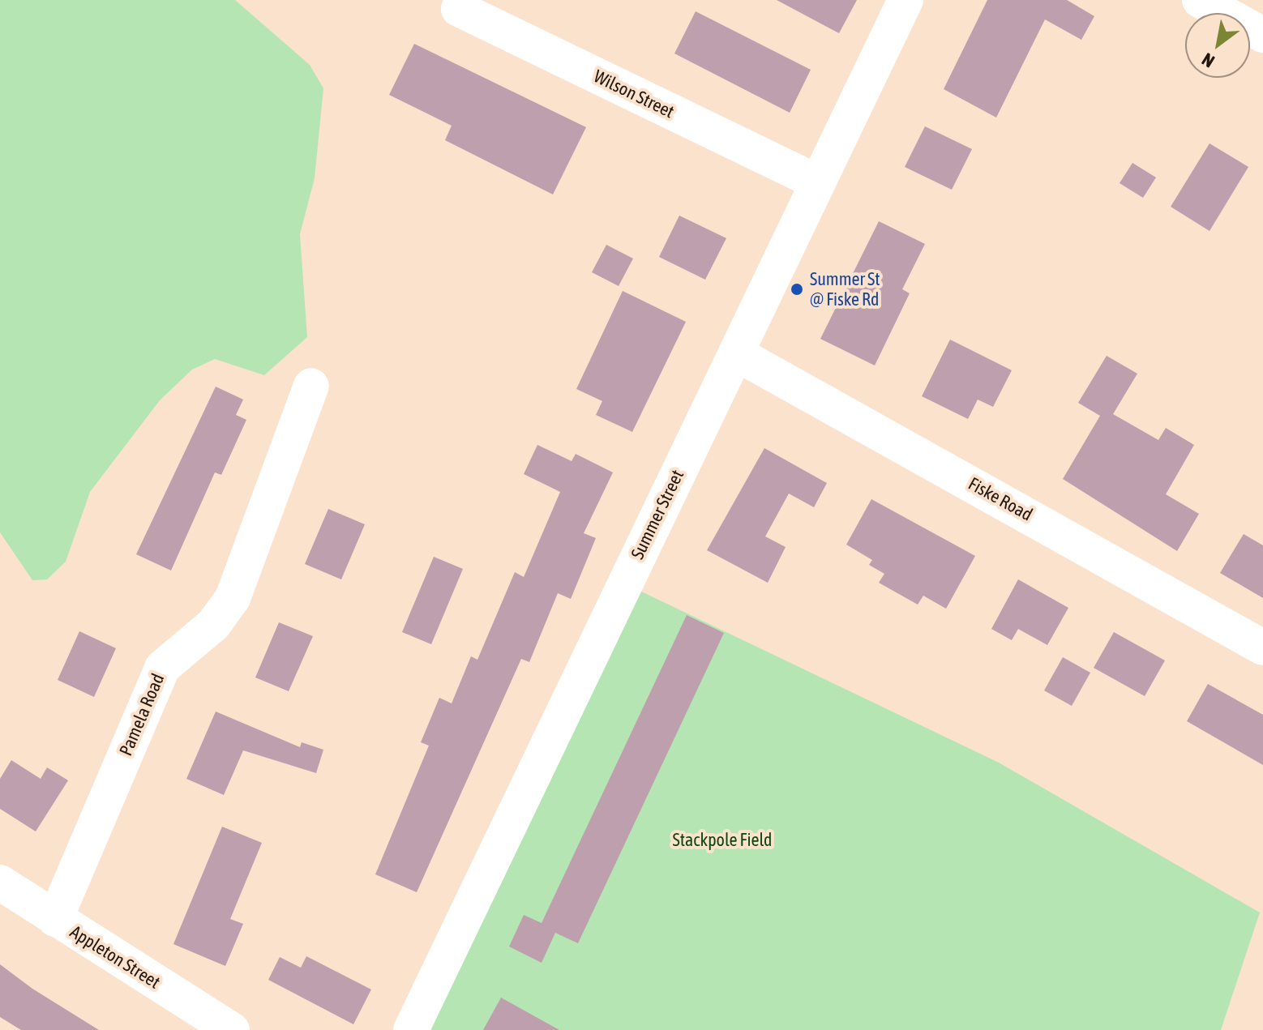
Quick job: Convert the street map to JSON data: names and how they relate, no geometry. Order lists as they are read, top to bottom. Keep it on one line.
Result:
{"streets":{"street":["Wilson Street","Fiske Road","Summer Street","Pamela Road","Appleton Street"]},"crossings":[["Wilson Street","Summer Street"],["Fiske Road","Summer Street"],["Pamela Road","Appleton Street"]],"parks":["Stackpole Field"],"places":["Summer St @ Fiske Rd"],"north":"bottom left"}
